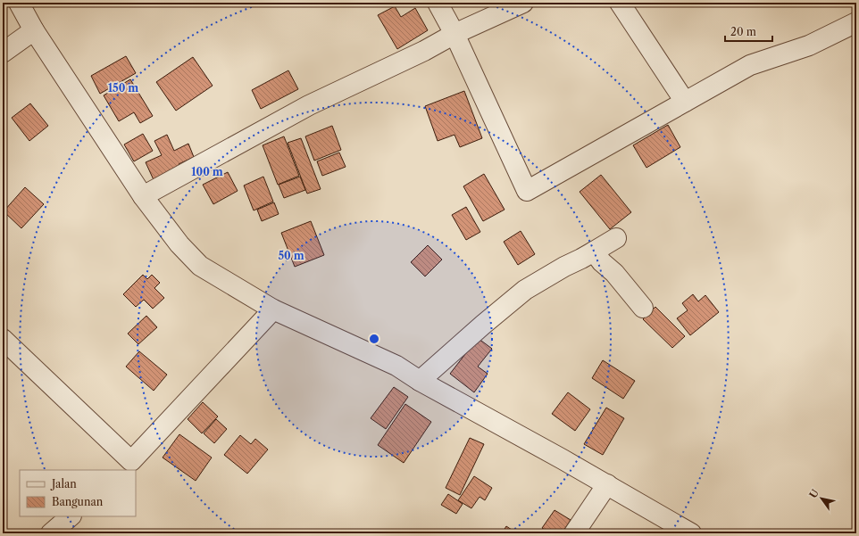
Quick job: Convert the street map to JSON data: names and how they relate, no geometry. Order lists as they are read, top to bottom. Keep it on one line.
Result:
{"legend":["Jalan","Bangunan"],"scale_bar":"20 m","north":"top left","rings":["150 m","100 m","50 m"]}
